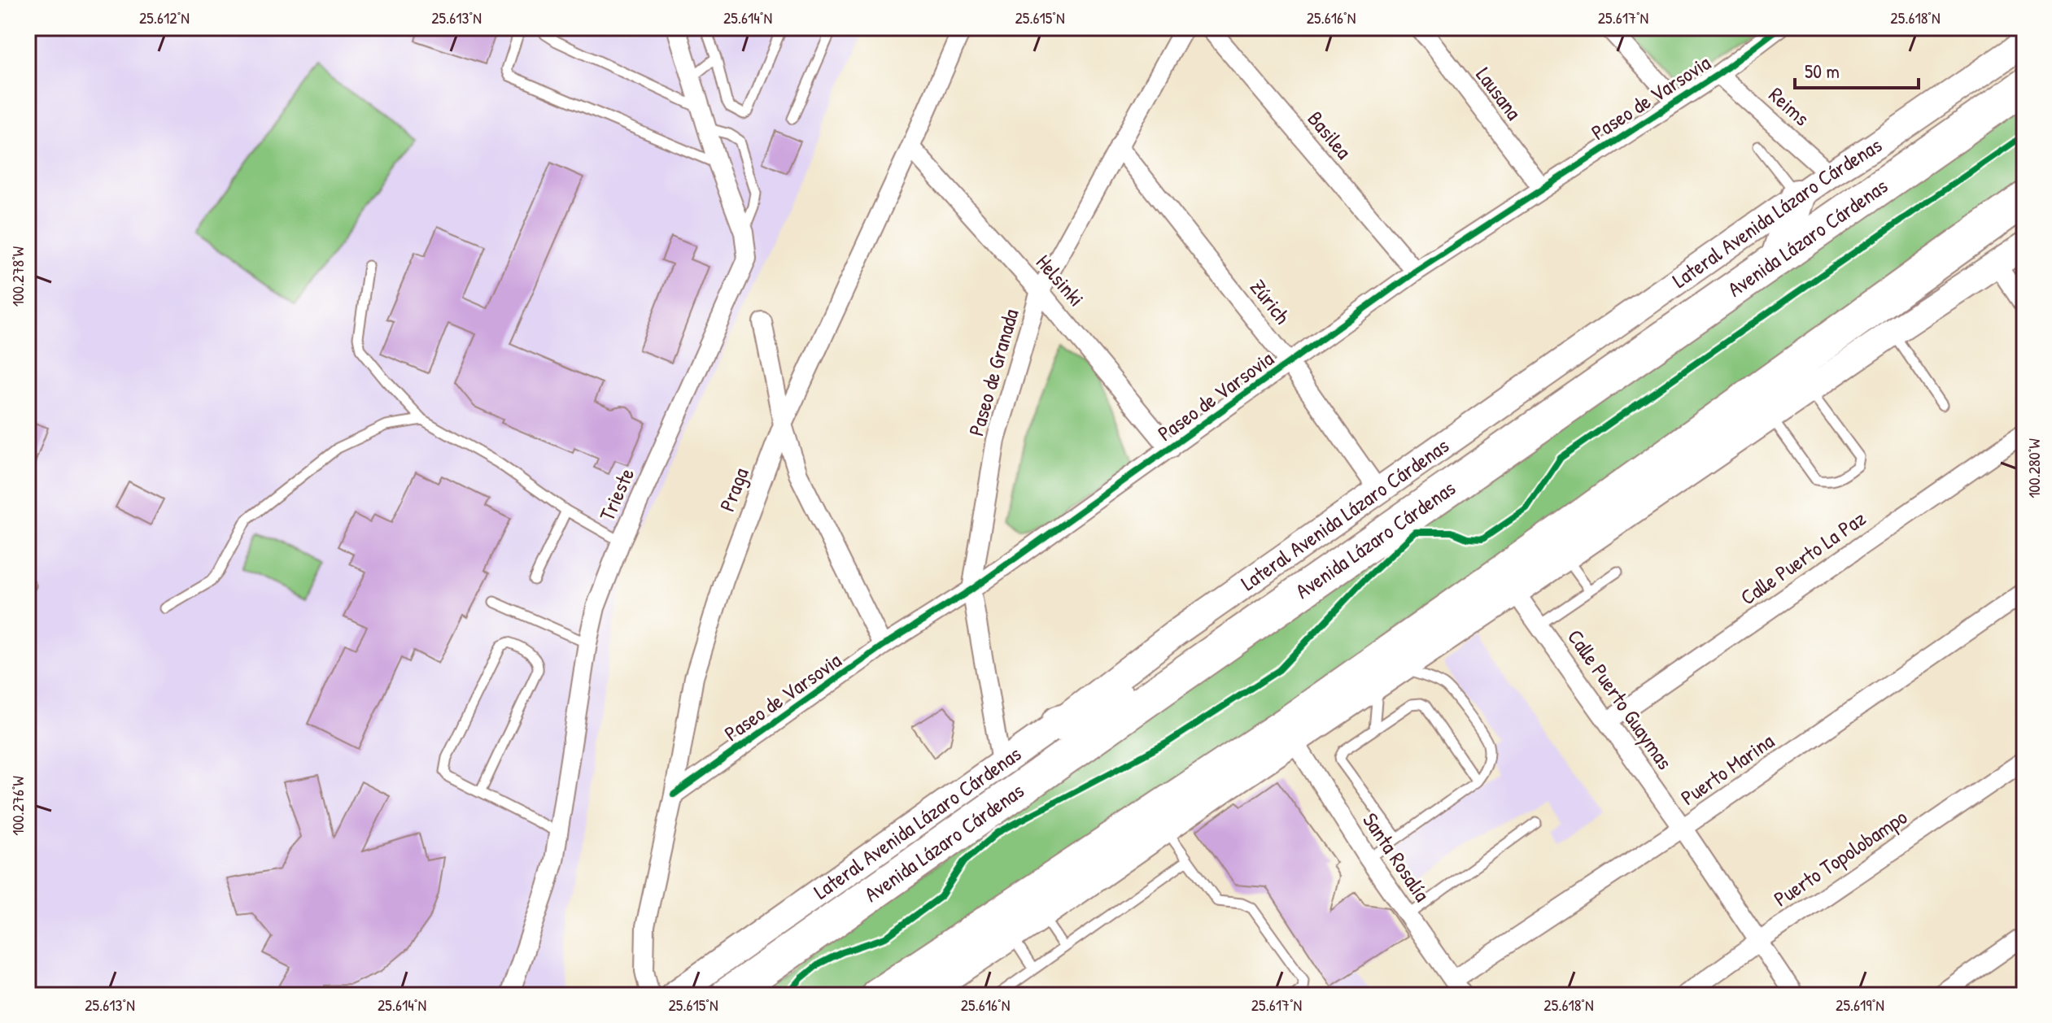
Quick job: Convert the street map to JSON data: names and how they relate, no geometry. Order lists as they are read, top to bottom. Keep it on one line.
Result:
{"streets":{"highway":["Avenida Lázaro Cárdenas"],"main road":["Lateral Avenida Lázaro Cárdenas"],"street":["Lausana","Paseo de Varsovia","Reims","Basilea","Helsinki","Zúrich","Paseo de Granada","Praga","Trieste","Calle Puerto La Paz","Calle Puerto Guaymas","Puerto Marina","Santa Rosalía","Puerto Topolobampo"]},"crossings":[["Lausana","Paseo de Varsovia"],["Paseo de Varsovia","Reims"],["Paseo de Varsovia","Basilea"],["Paseo de Varsovia","Helsinki"],["Paseo de Varsovia","Zúrich"],["Paseo de Varsovia","Paseo de Granada"],["Paseo de Varsovia","Praga"],["Reims","Lateral Avenida Lázaro Cárdenas"],["Lateral Avenida Lázaro Cárdenas","Zúrich"],["Lateral Avenida Lázaro Cárdenas","Paseo de Granada"],["Helsinki","Paseo de Granada"],["Helsinki","Praga"],["Zúrich","Paseo de Granada"],["Calle Puerto La Paz","Calle Puerto Guaymas"],["Calle Puerto Guaymas","Puerto Marina"],["Calle Puerto Guaymas","Puerto Topolobampo"],["Puerto Marina","Santa Rosalía"]],"scale_bar":"50 m","coordinates":["25.612°N","25.613°N","25.614°N","25.615°N","25.616°N","25.617°N","25.618°N","100.278°W","100.280°W","100.276°W","25.619°N"]}
